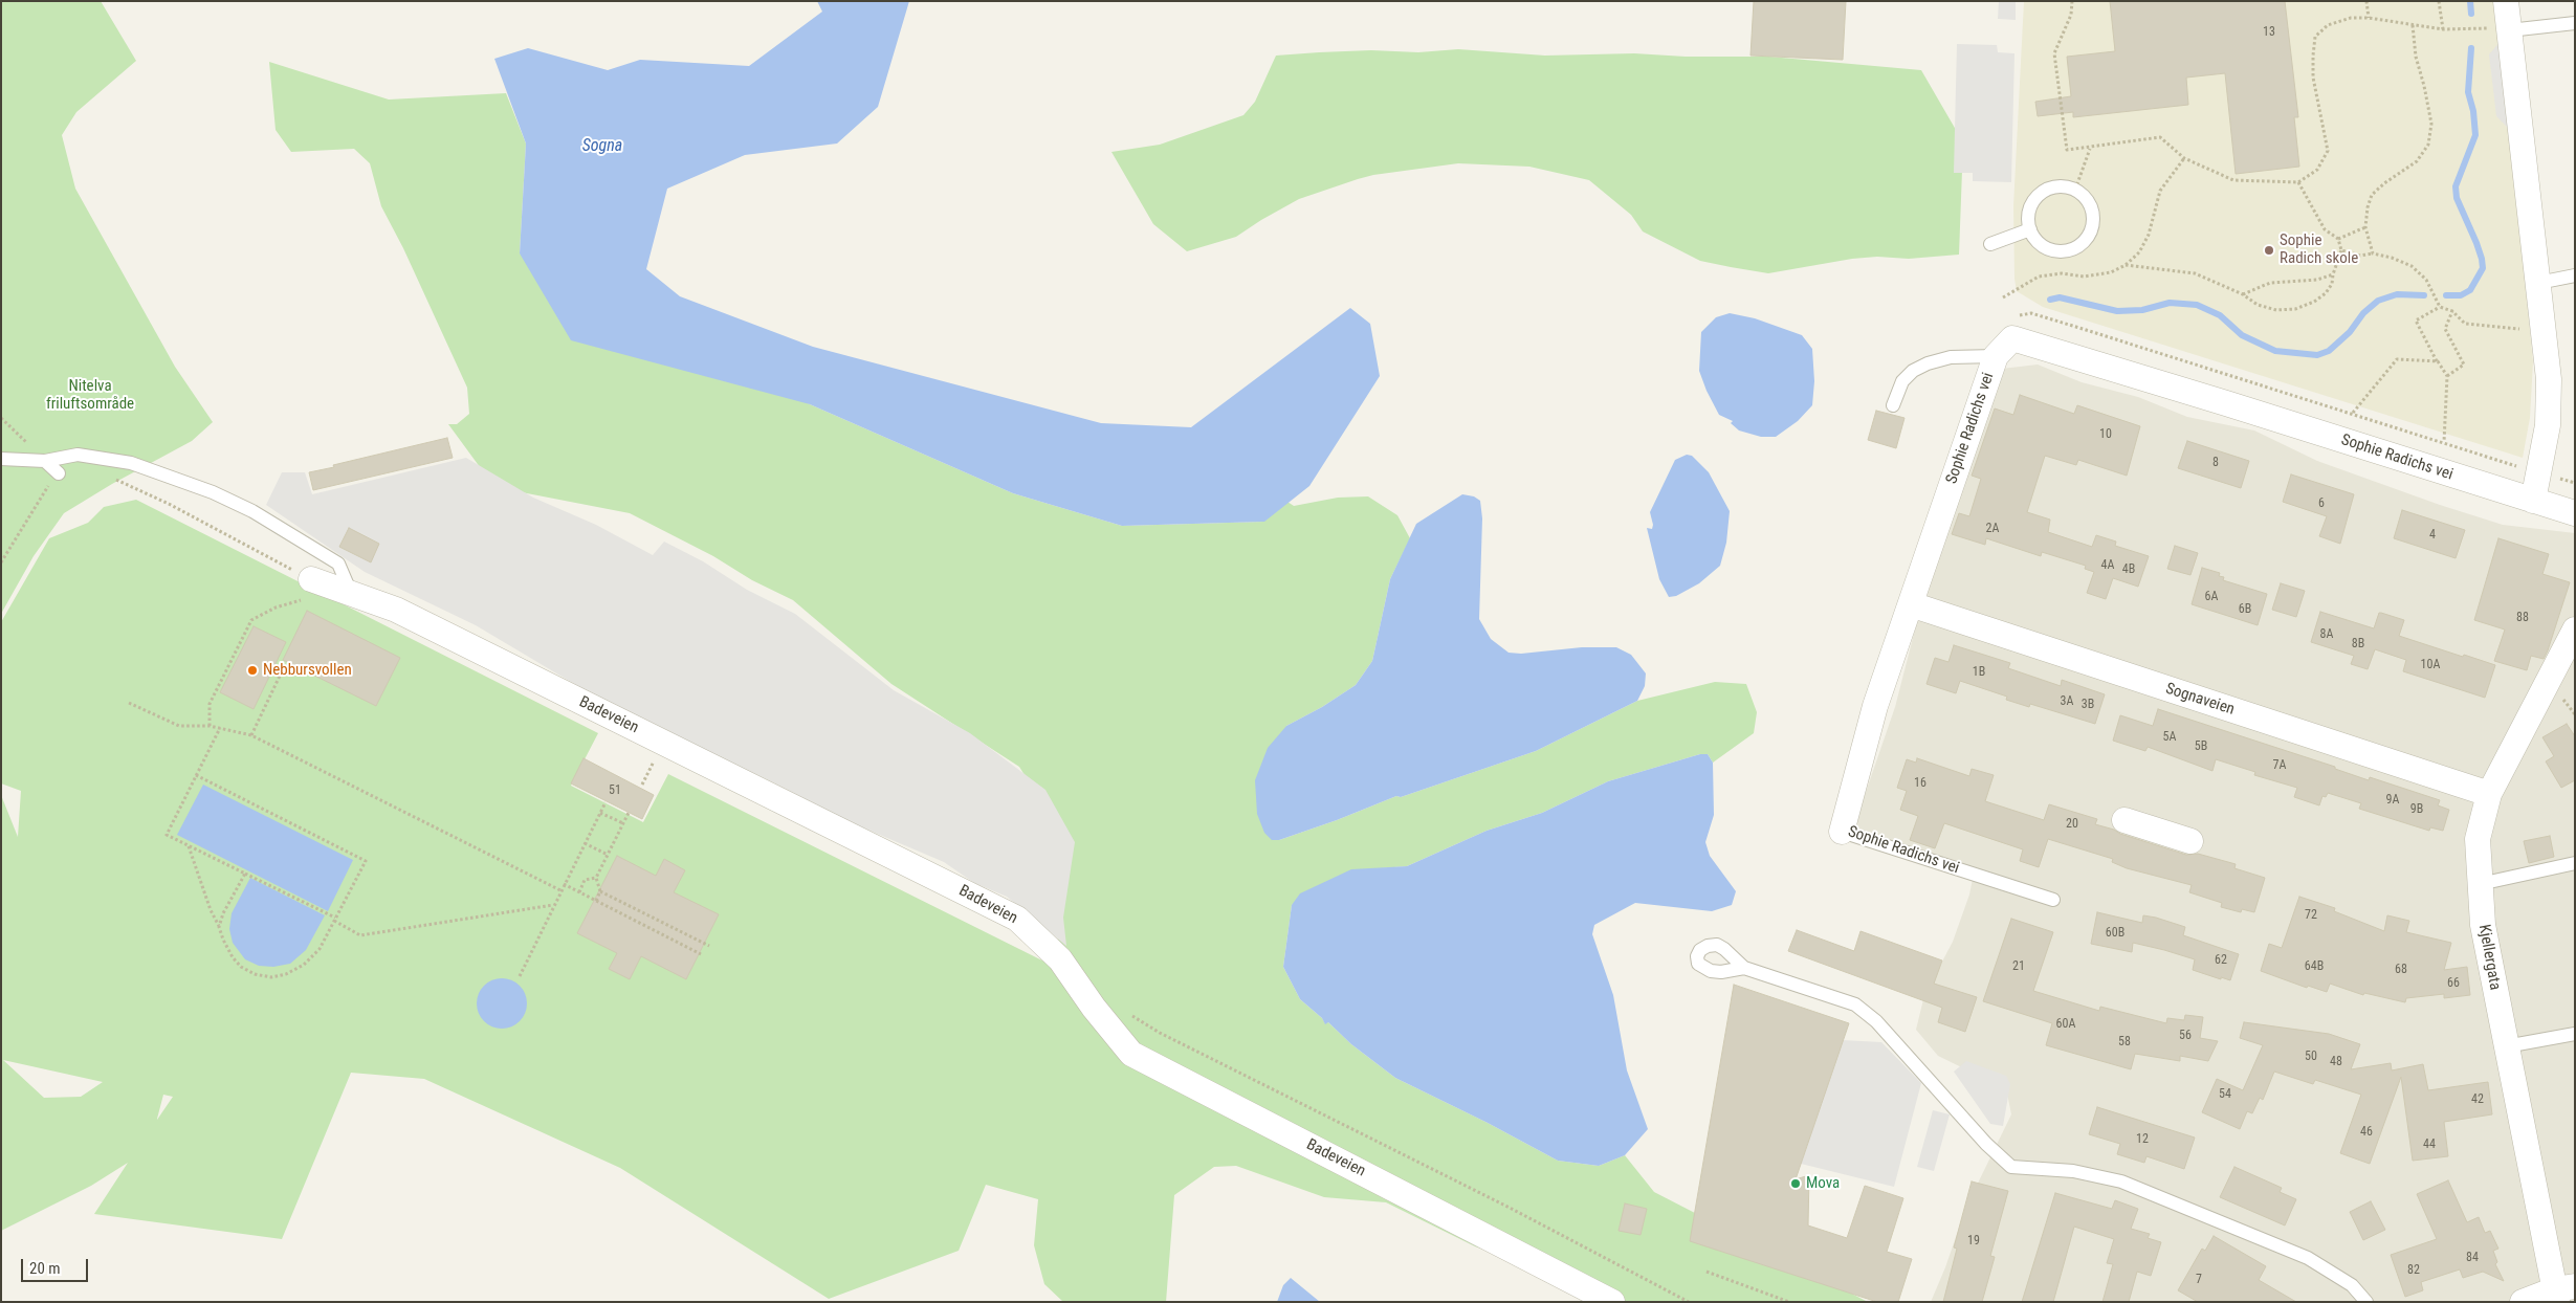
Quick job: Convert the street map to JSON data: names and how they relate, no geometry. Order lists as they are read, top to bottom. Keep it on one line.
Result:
{"streets":{"street":["Sophie Radichs vei","Sognaveien","Badeveien","Kjellergata"]},"crossings":[["Sophie Radichs vei","Sognaveien"],["Sognaveien","Kjellergata"]],"water":["Sogna"],"parks":["Nitelva friluftsområde"],"places":["Sophie Radich skole","Nebbursvollen","Mova"],"house_numbers":["13","10","8","6","2A","4","4A","4B","6A","6B","88","8A","8B","10A","1B","3A","3B","5A","5B","7A","16","51","9A","9B","20","72","60B","62","21","64B","68","66","60A","56","58","50","48","54","42","46","12","44","19","84","82","7"],"scale_bar":"20 m"}
